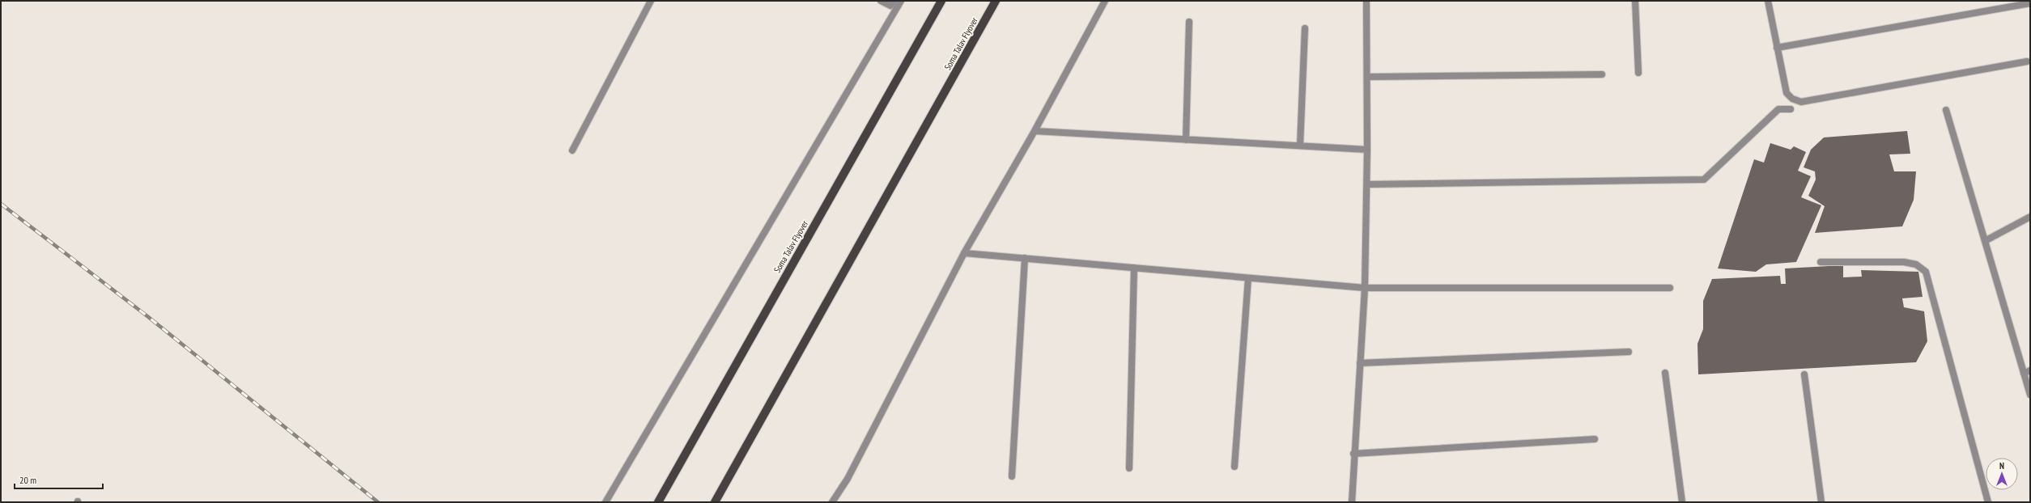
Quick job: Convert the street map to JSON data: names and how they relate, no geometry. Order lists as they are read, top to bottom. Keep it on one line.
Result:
{"streets":{"main road":["Soma Talav Flyover"]},"scale_bar":"20 m","north":"top"}
